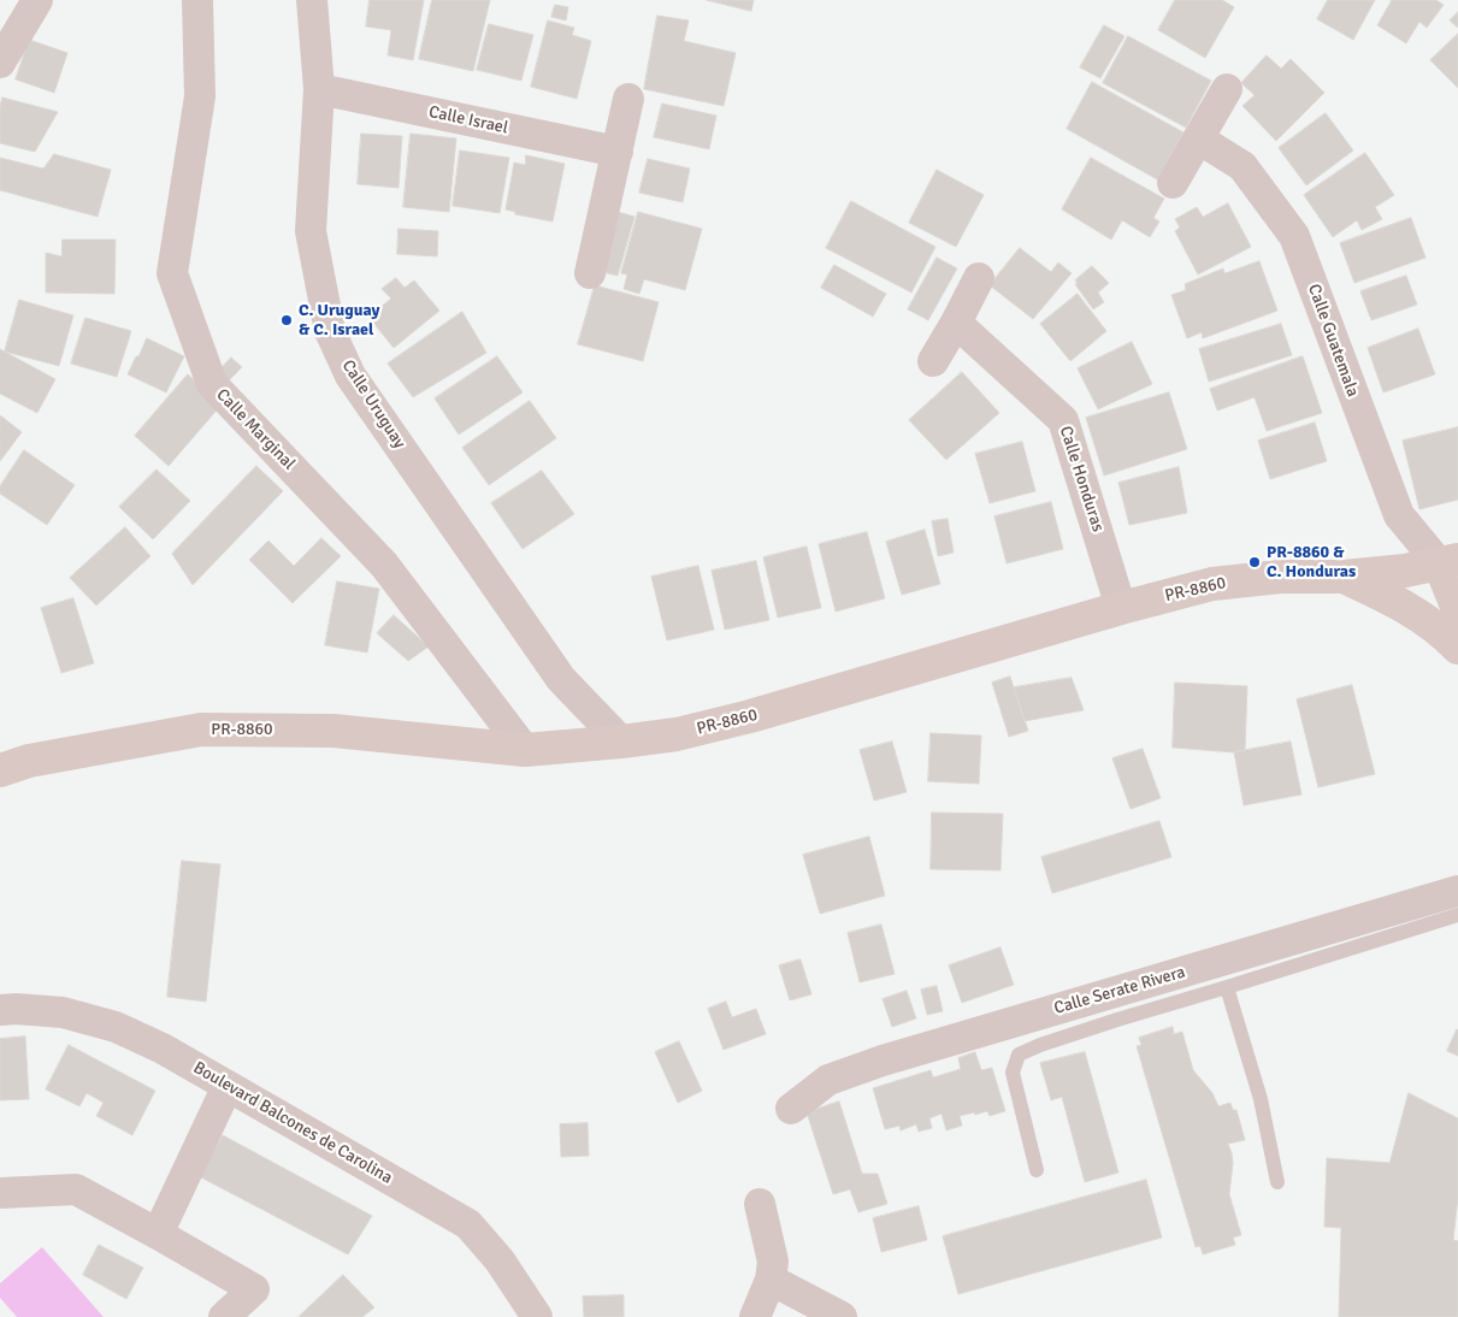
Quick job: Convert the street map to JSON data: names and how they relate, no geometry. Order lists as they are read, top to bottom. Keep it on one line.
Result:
{"streets":{"street":["Calle Israel","Calle Guatemala","Calle Uruguay","Calle Marginal","Calle Honduras","PR-8860","Calle Serate Rivera","Boulevard Balcones de Carolina"]},"crossings":[["Calle Israel","Calle Uruguay"],["Calle Guatemala","PR-8860"],["Calle Uruguay","PR-8860"],["Calle Marginal","PR-8860"],["Calle Honduras","PR-8860"]],"places":["C. Uruguay & C. Israel","PR-8860 & C. Honduras"]}
